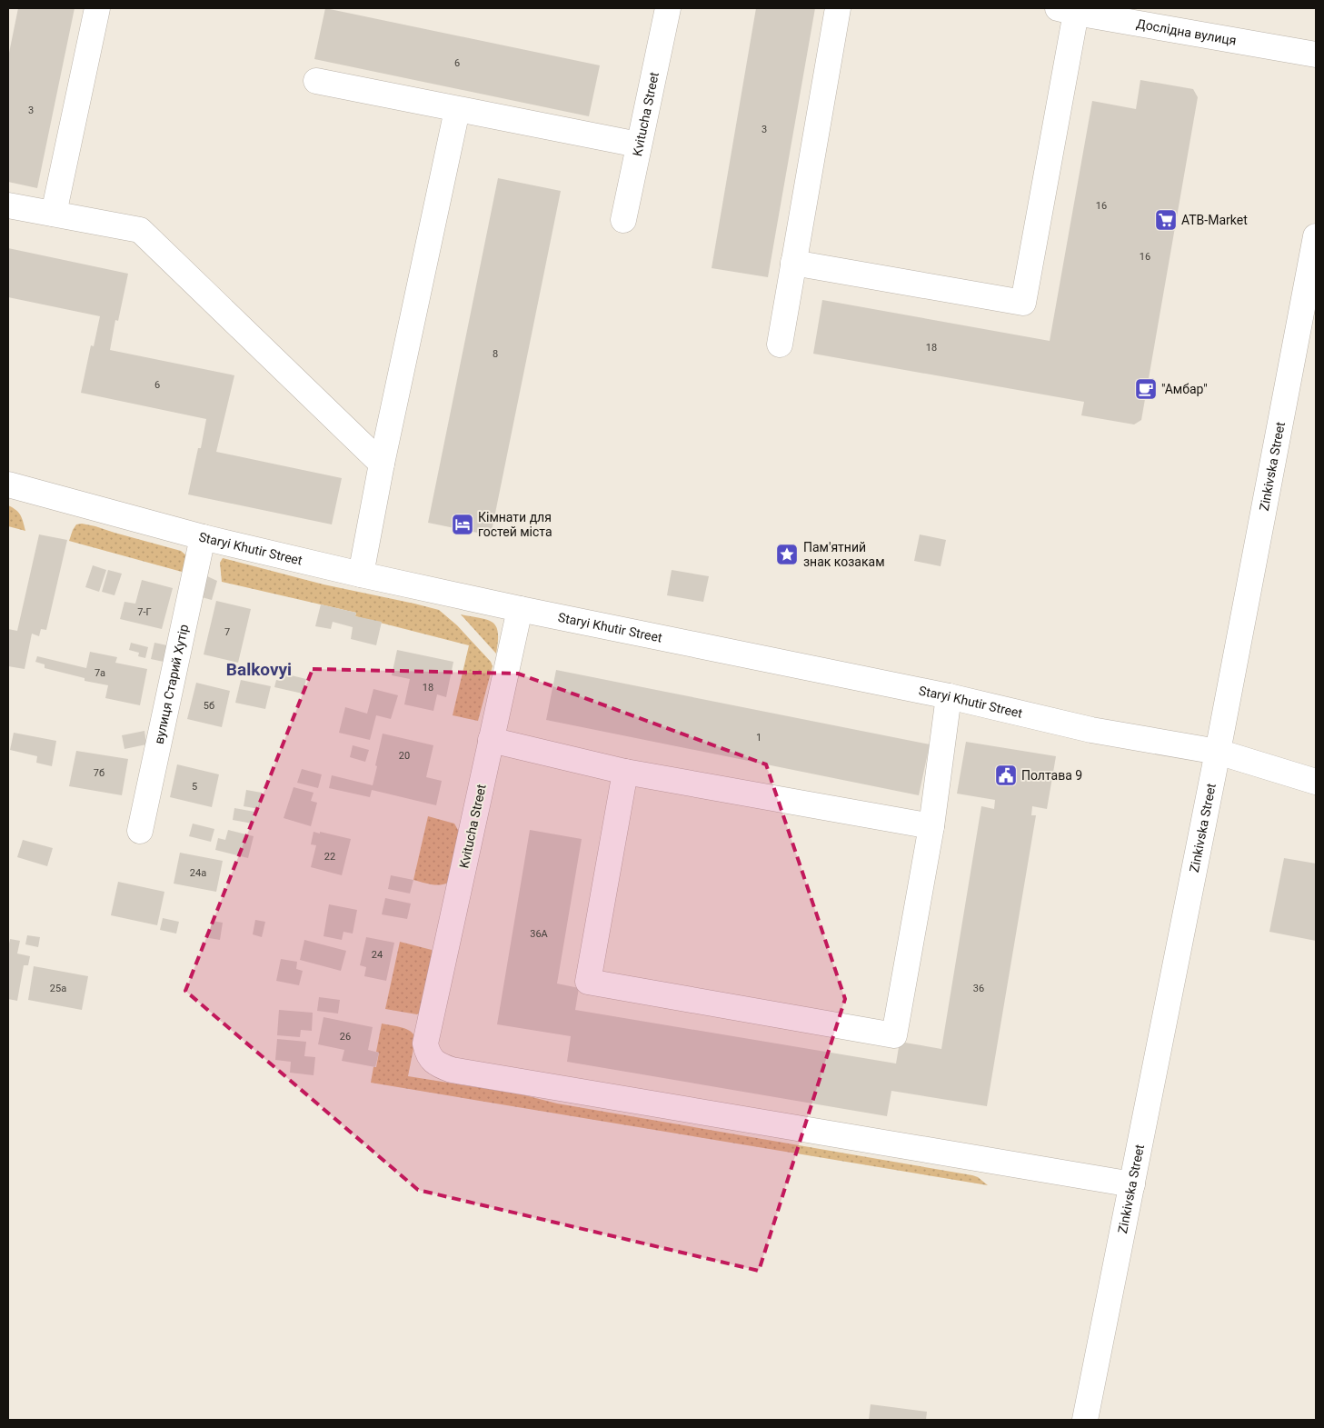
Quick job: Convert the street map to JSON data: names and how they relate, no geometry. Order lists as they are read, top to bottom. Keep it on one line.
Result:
{"streets":{"street":["Дослідна вулиця","Kvitucha Street","Zinkivska Street","Staryi Khutir Street","вулиця Старий Хутір"]},"crossings":[["Kvitucha Street","Zinkivska Street"],["Kvitucha Street","Staryi Khutir Street"],["Zinkivska Street","Staryi Khutir Street"],["Staryi Khutir Street","вулиця Старий Хутір"]],"districts":["Balkovyi"],"places":{"supermarket":["ATB-Market"],"cafe":["\"Амбар\""],"hotel":["Кімнати для гостей міста"],"place":["Пам'ятний знак козакам"],"public building":["Полтава 9"]},"house_numbers":["6","3","3","16","16","18","8","6","7-Г","7","7а","18","5б","1","20","7б","5","22","24а","36А","24","25а","36","26"]}
